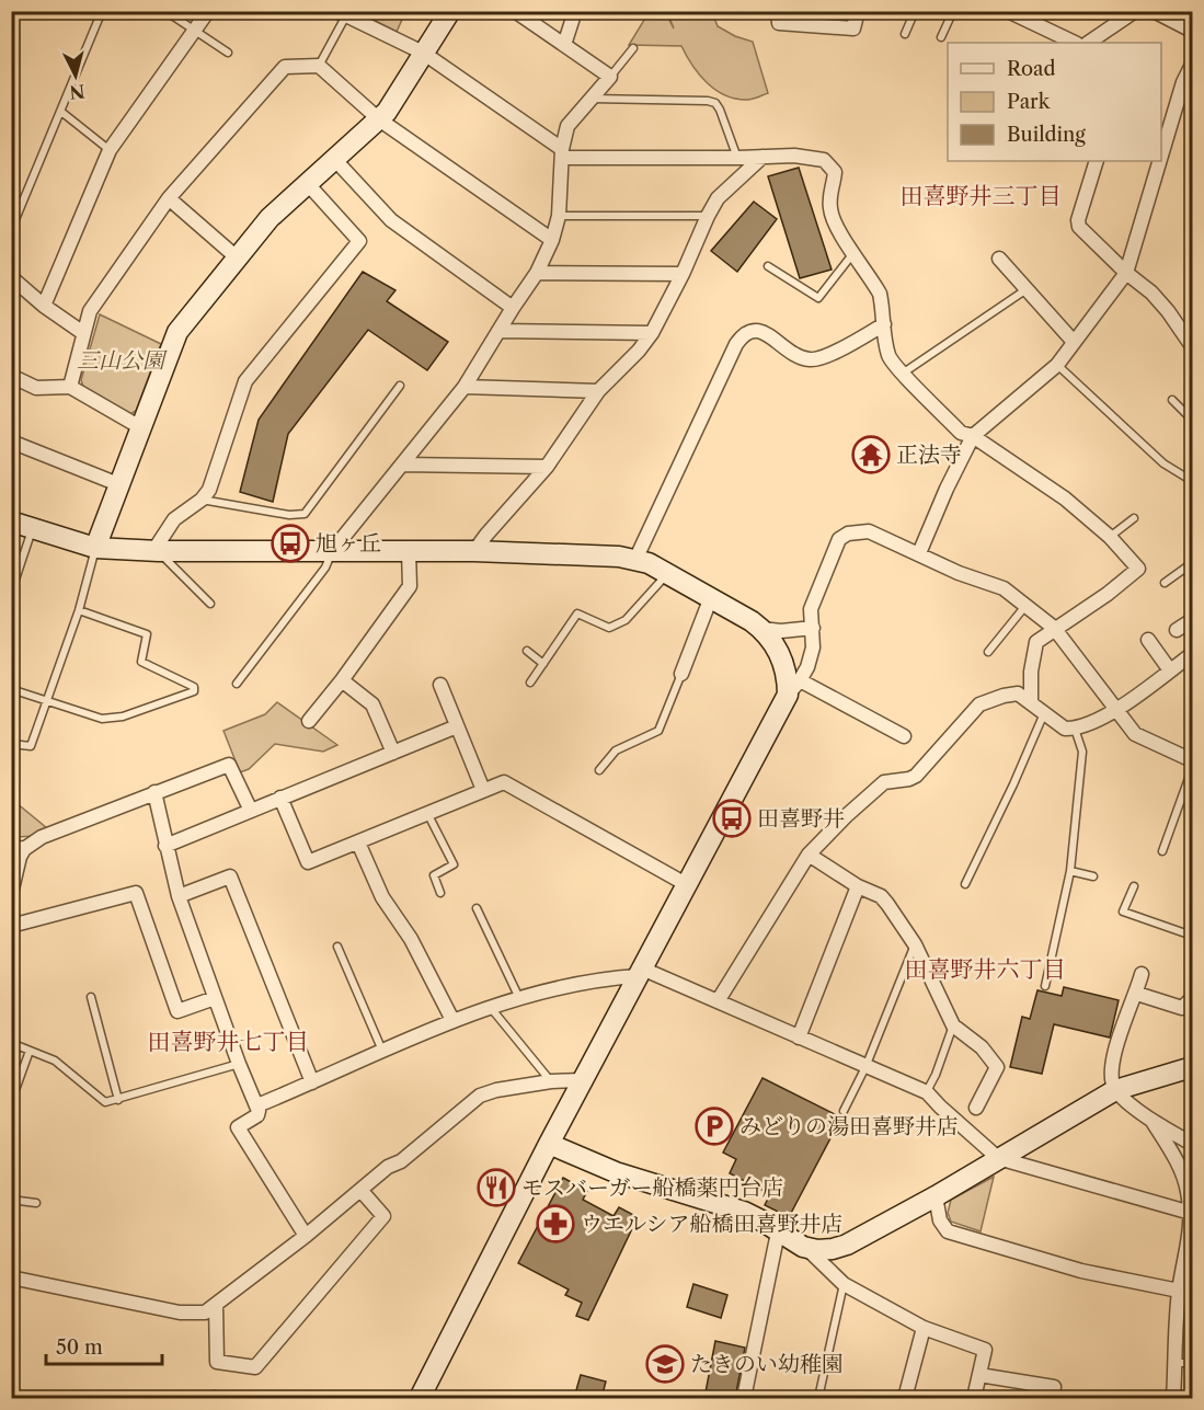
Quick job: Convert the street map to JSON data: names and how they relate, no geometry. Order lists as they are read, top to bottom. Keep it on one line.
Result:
{"districts":["田喜野井三丁目","田喜野井六丁目","田喜野井七丁目"],"parks":["三山公園"],"places":{"temple":["正法寺"],"bus stop":["旭ヶ丘","田喜野井"],"parking":["みどりの湯田喜野井店"],"restaurant":["モスバーガー船橋薬円台店"],"pharmacy":["ウエルシア船橋田喜野井店"],"school or university":["たきのい幼稚園"]},"legend":["Road","Park","Building"],"scale_bar":"50 m","north":"bottom"}
